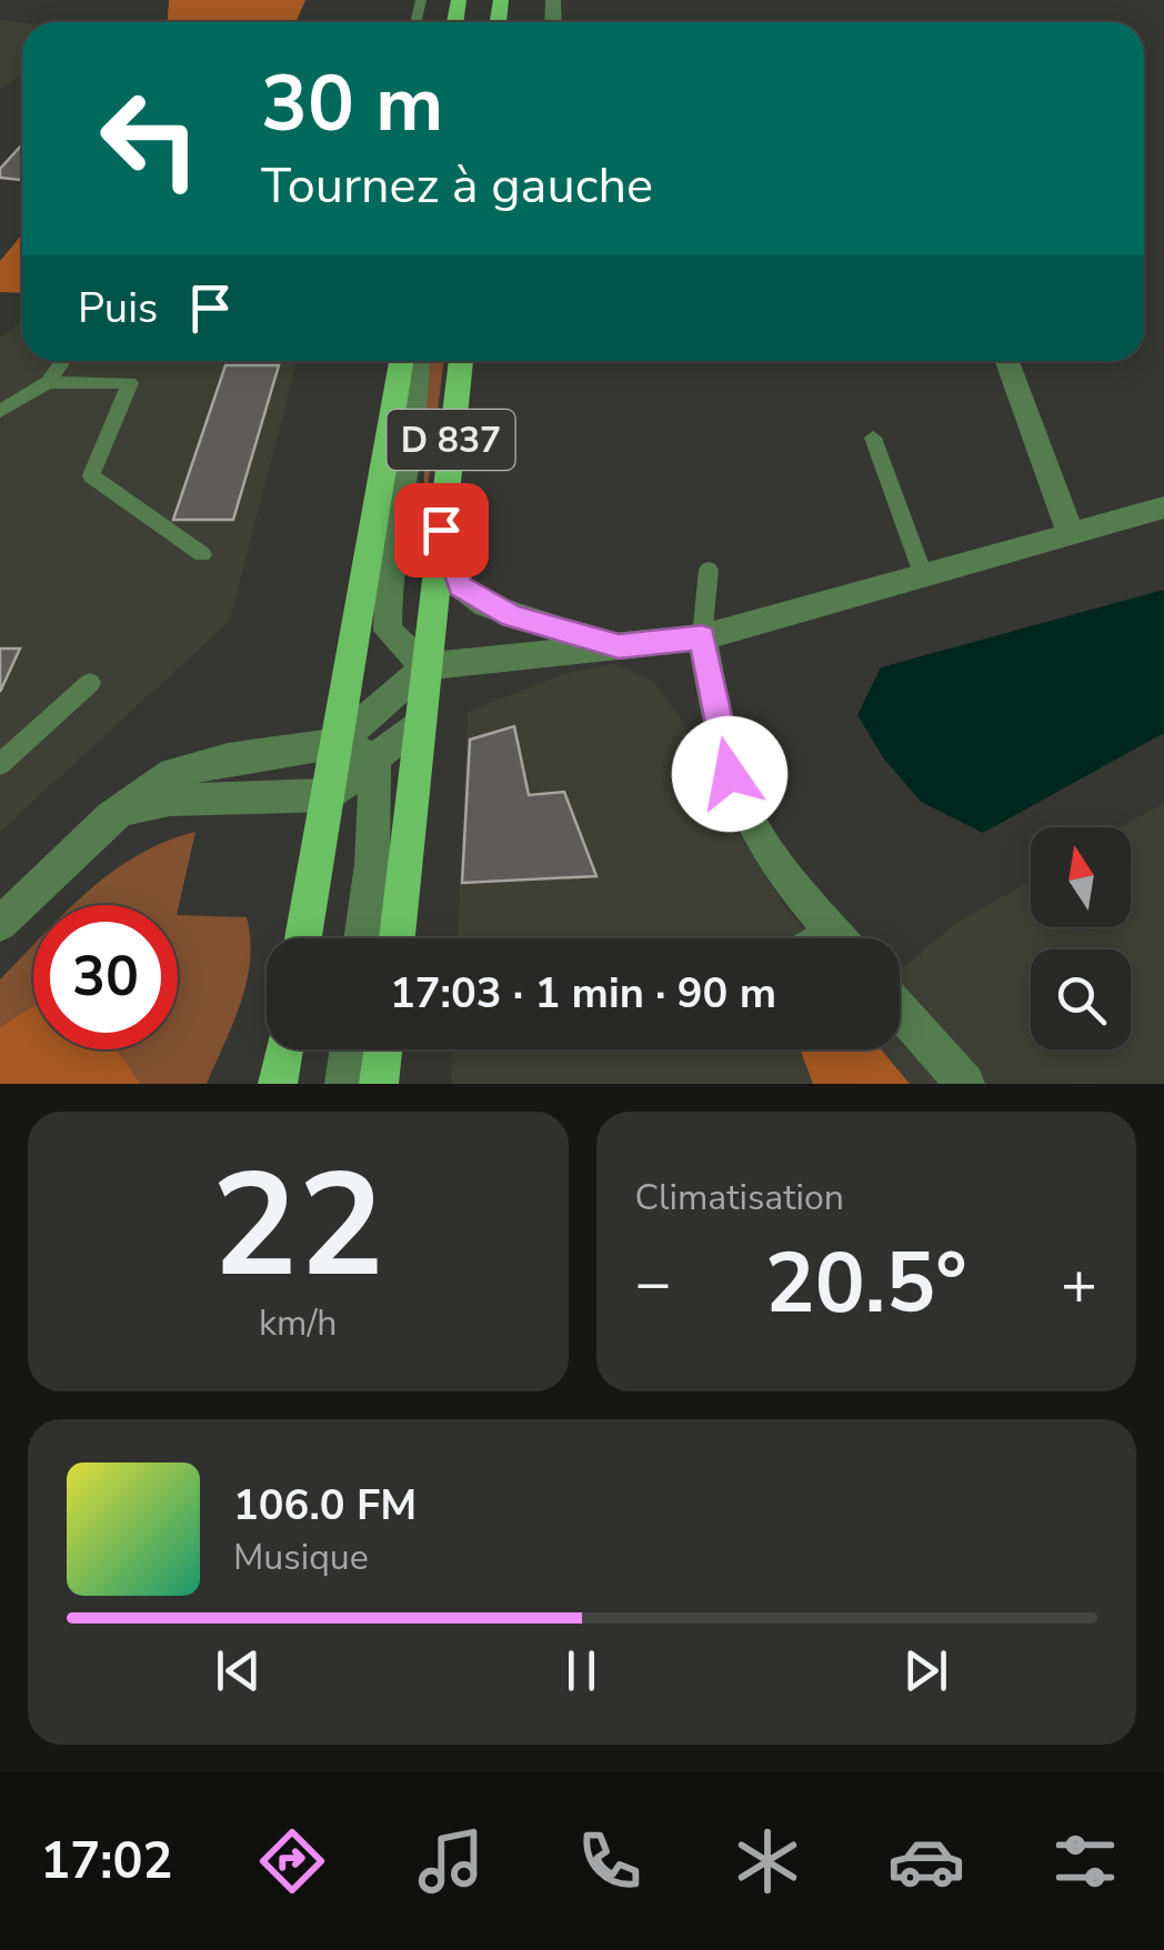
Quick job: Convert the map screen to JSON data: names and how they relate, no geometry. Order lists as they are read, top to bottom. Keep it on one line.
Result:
{"streets":{"main road":["D 837"]},"north":"top","page":{"turn":["30 m","Tournez à gauche"],"then":"Puis","limit":"30","trip":"17:03 · 1 min · 90 m","tile":[["22","km/h"],"Climatisation"],"heat":["−","20.5°","+"],"song":["106.0 FM","Musique"],"tabs":"17:02"}}
